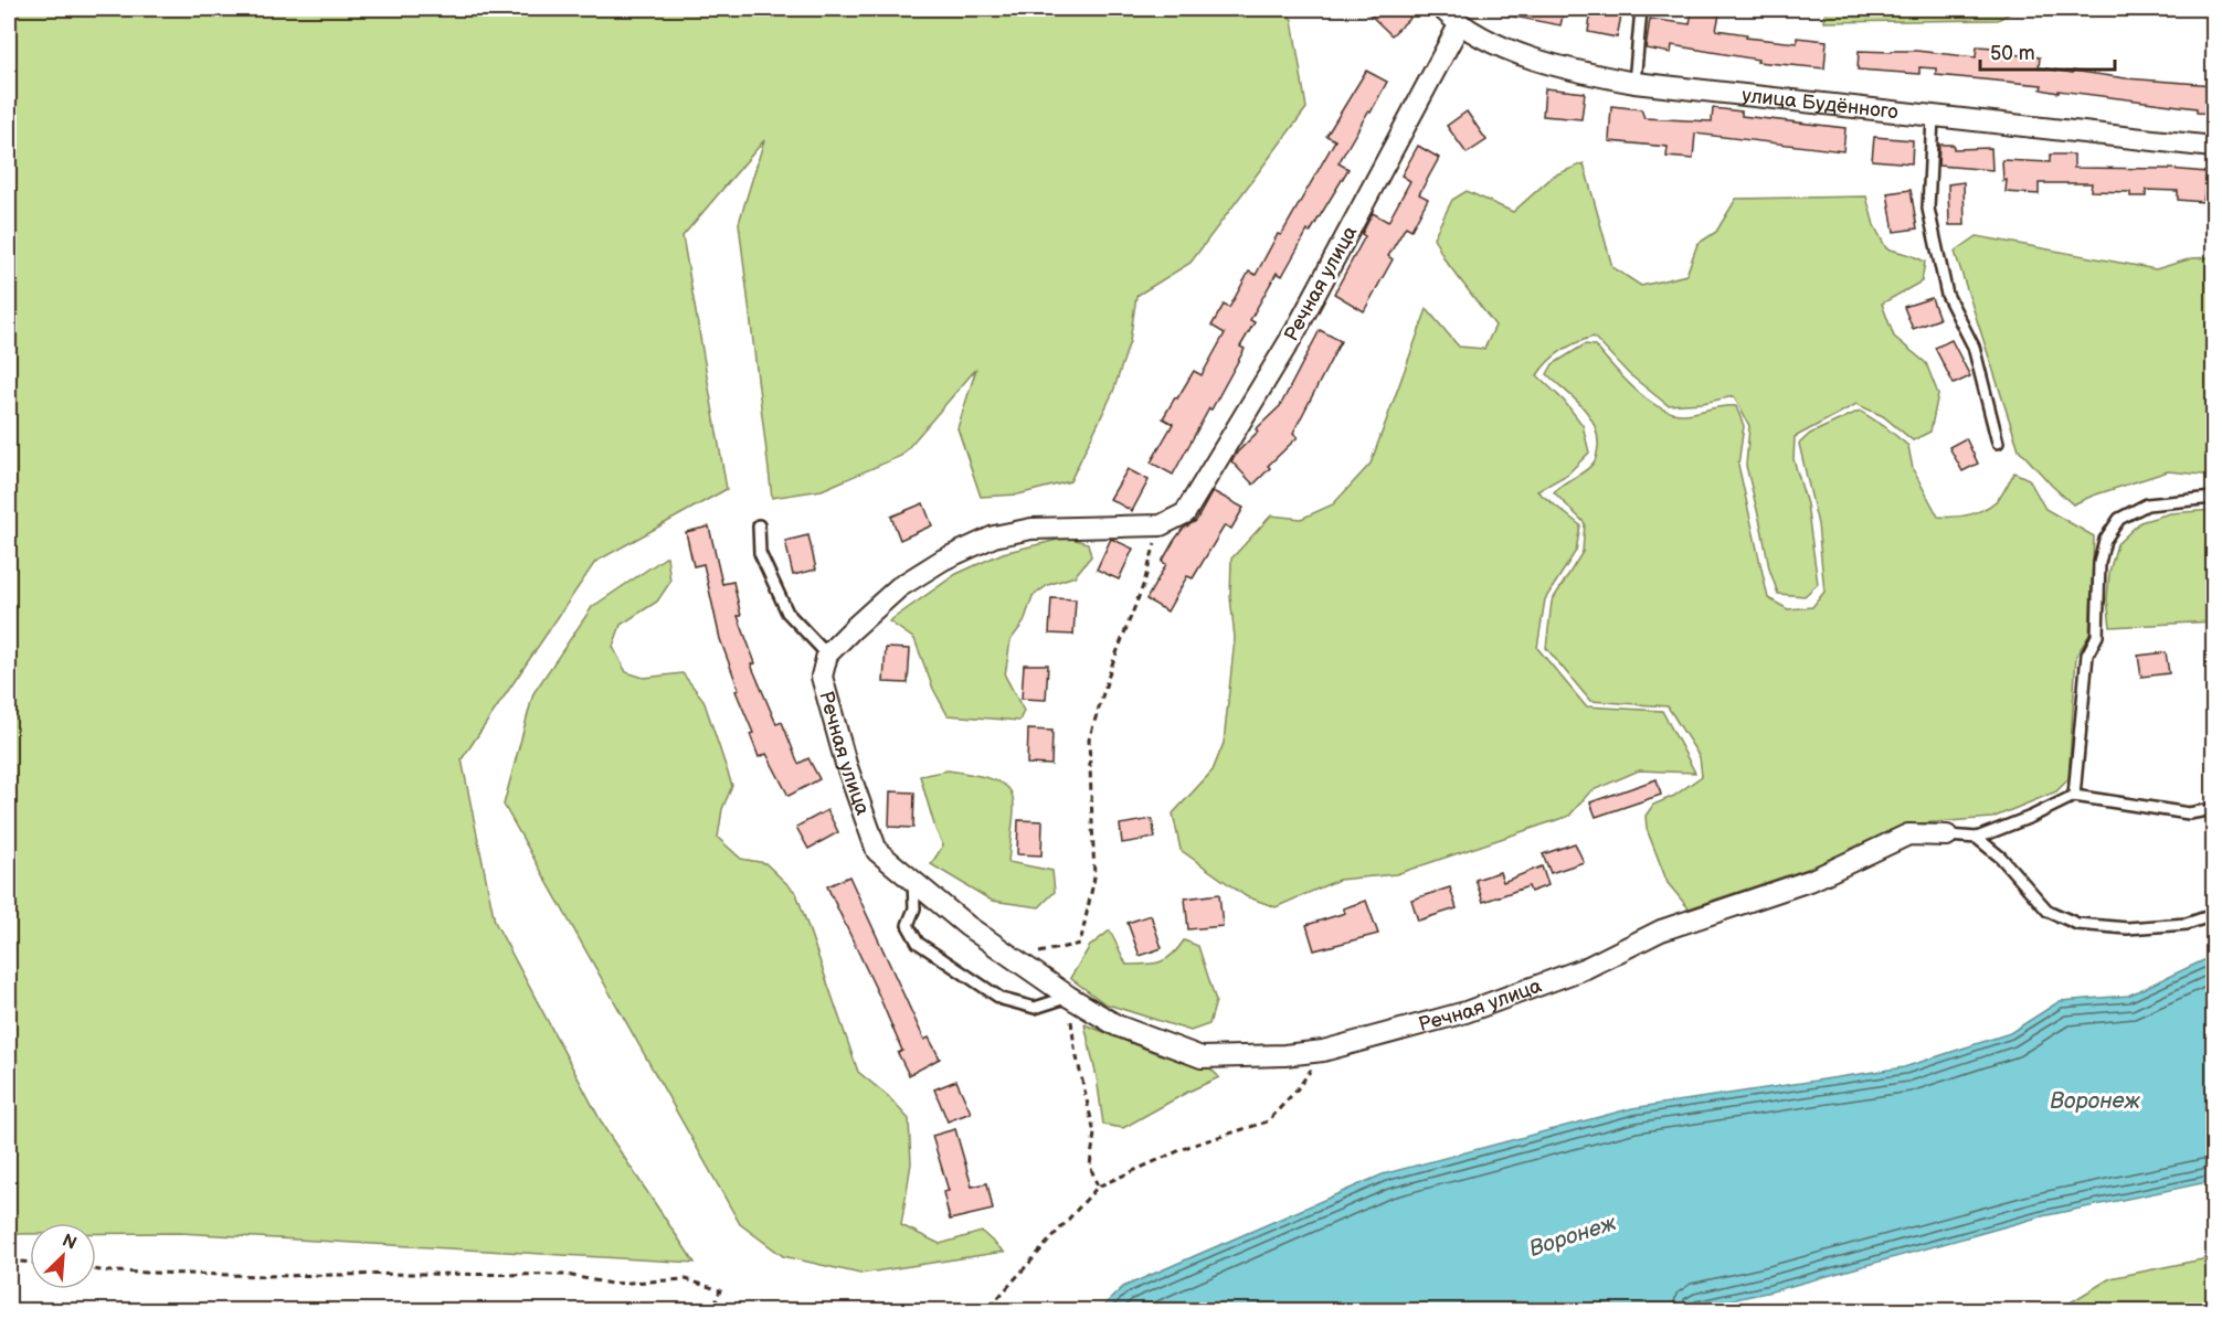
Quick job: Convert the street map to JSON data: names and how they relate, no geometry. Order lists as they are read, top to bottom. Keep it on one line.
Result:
{"streets":{"street":["улица Будённого","Речная улица"]},"crossings":[["улица Будённого","Речная улица"]],"water":["Воронеж"],"scale_bar":"50 m","north":"top right"}
